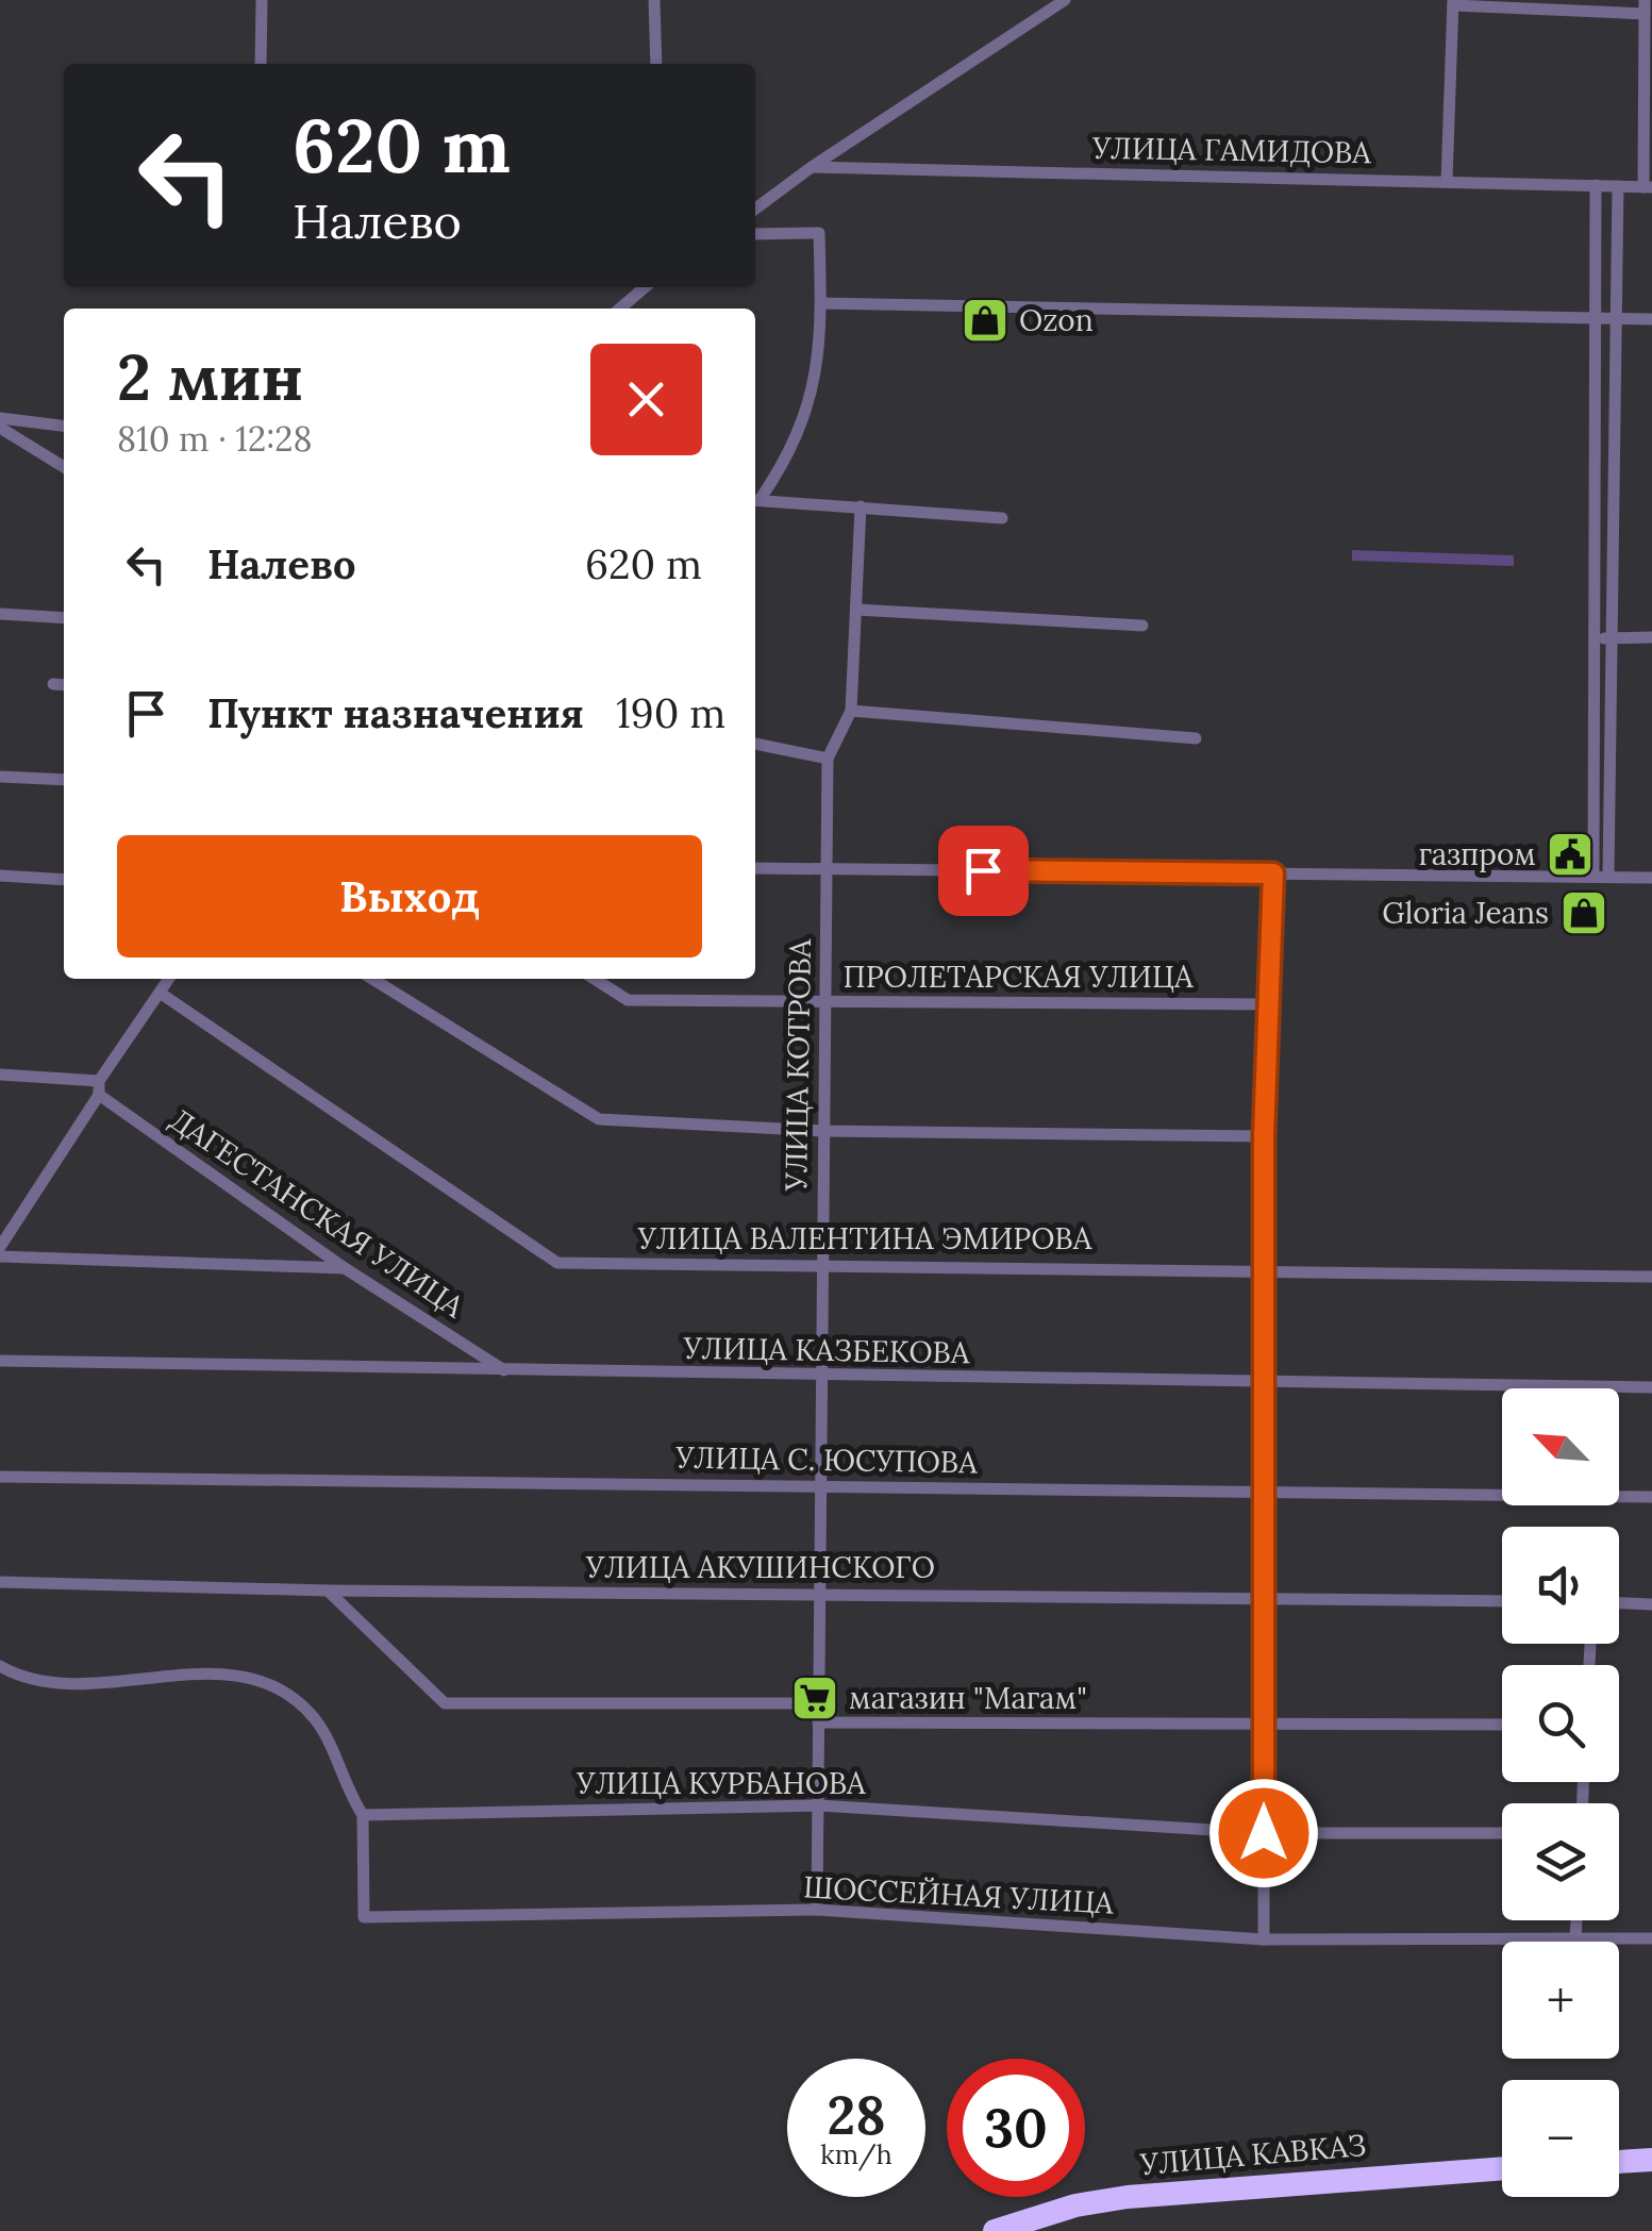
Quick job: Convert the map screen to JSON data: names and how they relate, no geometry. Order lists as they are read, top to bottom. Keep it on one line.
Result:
{"streets":{"highway":["УЛИЦА КАВКАЗ"],"street":["УЛИЦА ГАМИДОВА","ПРОЛЕТАРСКАЯ УЛИЦА","УЛИЦА КОТРОВА","ДАГЕСТАНСКАЯ УЛИЦА","УЛИЦА ВАЛЕНТИНА ЭМИРОВА","УЛИЦА КАЗБЕКОВА","УЛИЦА С. ЮСУПОВА","УЛИЦА АКУШИНСКОГО","УЛИЦА КУРБАНОВА","ШОССЕЙНАЯ УЛИЦА"]},"crossings":[["ПРОЛЕТАРСКАЯ УЛИЦА","УЛИЦА КОТРОВА"],["УЛИЦА КОТРОВА","УЛИЦА ВАЛЕНТИНА ЭМИРОВА"],["УЛИЦА КОТРОВА","УЛИЦА КАЗБЕКОВА"],["УЛИЦА КОТРОВА","УЛИЦА С. ЮСУПОВА"],["УЛИЦА КОТРОВА","УЛИЦА АКУШИНСКОГО"],["УЛИЦА КОТРОВА","УЛИЦА КУРБАНОВА"],["УЛИЦА КОТРОВА","ШОССЕЙНАЯ УЛИЦА"],["ДАГЕСТАНСКАЯ УЛИЦА","УЛИЦА КАЗБЕКОВА"],["УЛИЦА КУРБАНОВА","ШОССЕЙНАЯ УЛИЦА"]],"places":{"shop":["Ozon","Gloria Jeans"],"public building":["газпром"],"supermarket":["магазин \"Магам\""]},"north":"top left","page":{"turn":["620 m","Налево"],"heading":["2 мин","810 m · 12:28"],"list":[{"name":"Налево","value":"620 m"},{"name":"Пункт назначения","value":"190 m"}],"buttons":"Выход","map_buttons":["+","−"],"speed":"28 km/h","limit":"30"}}
